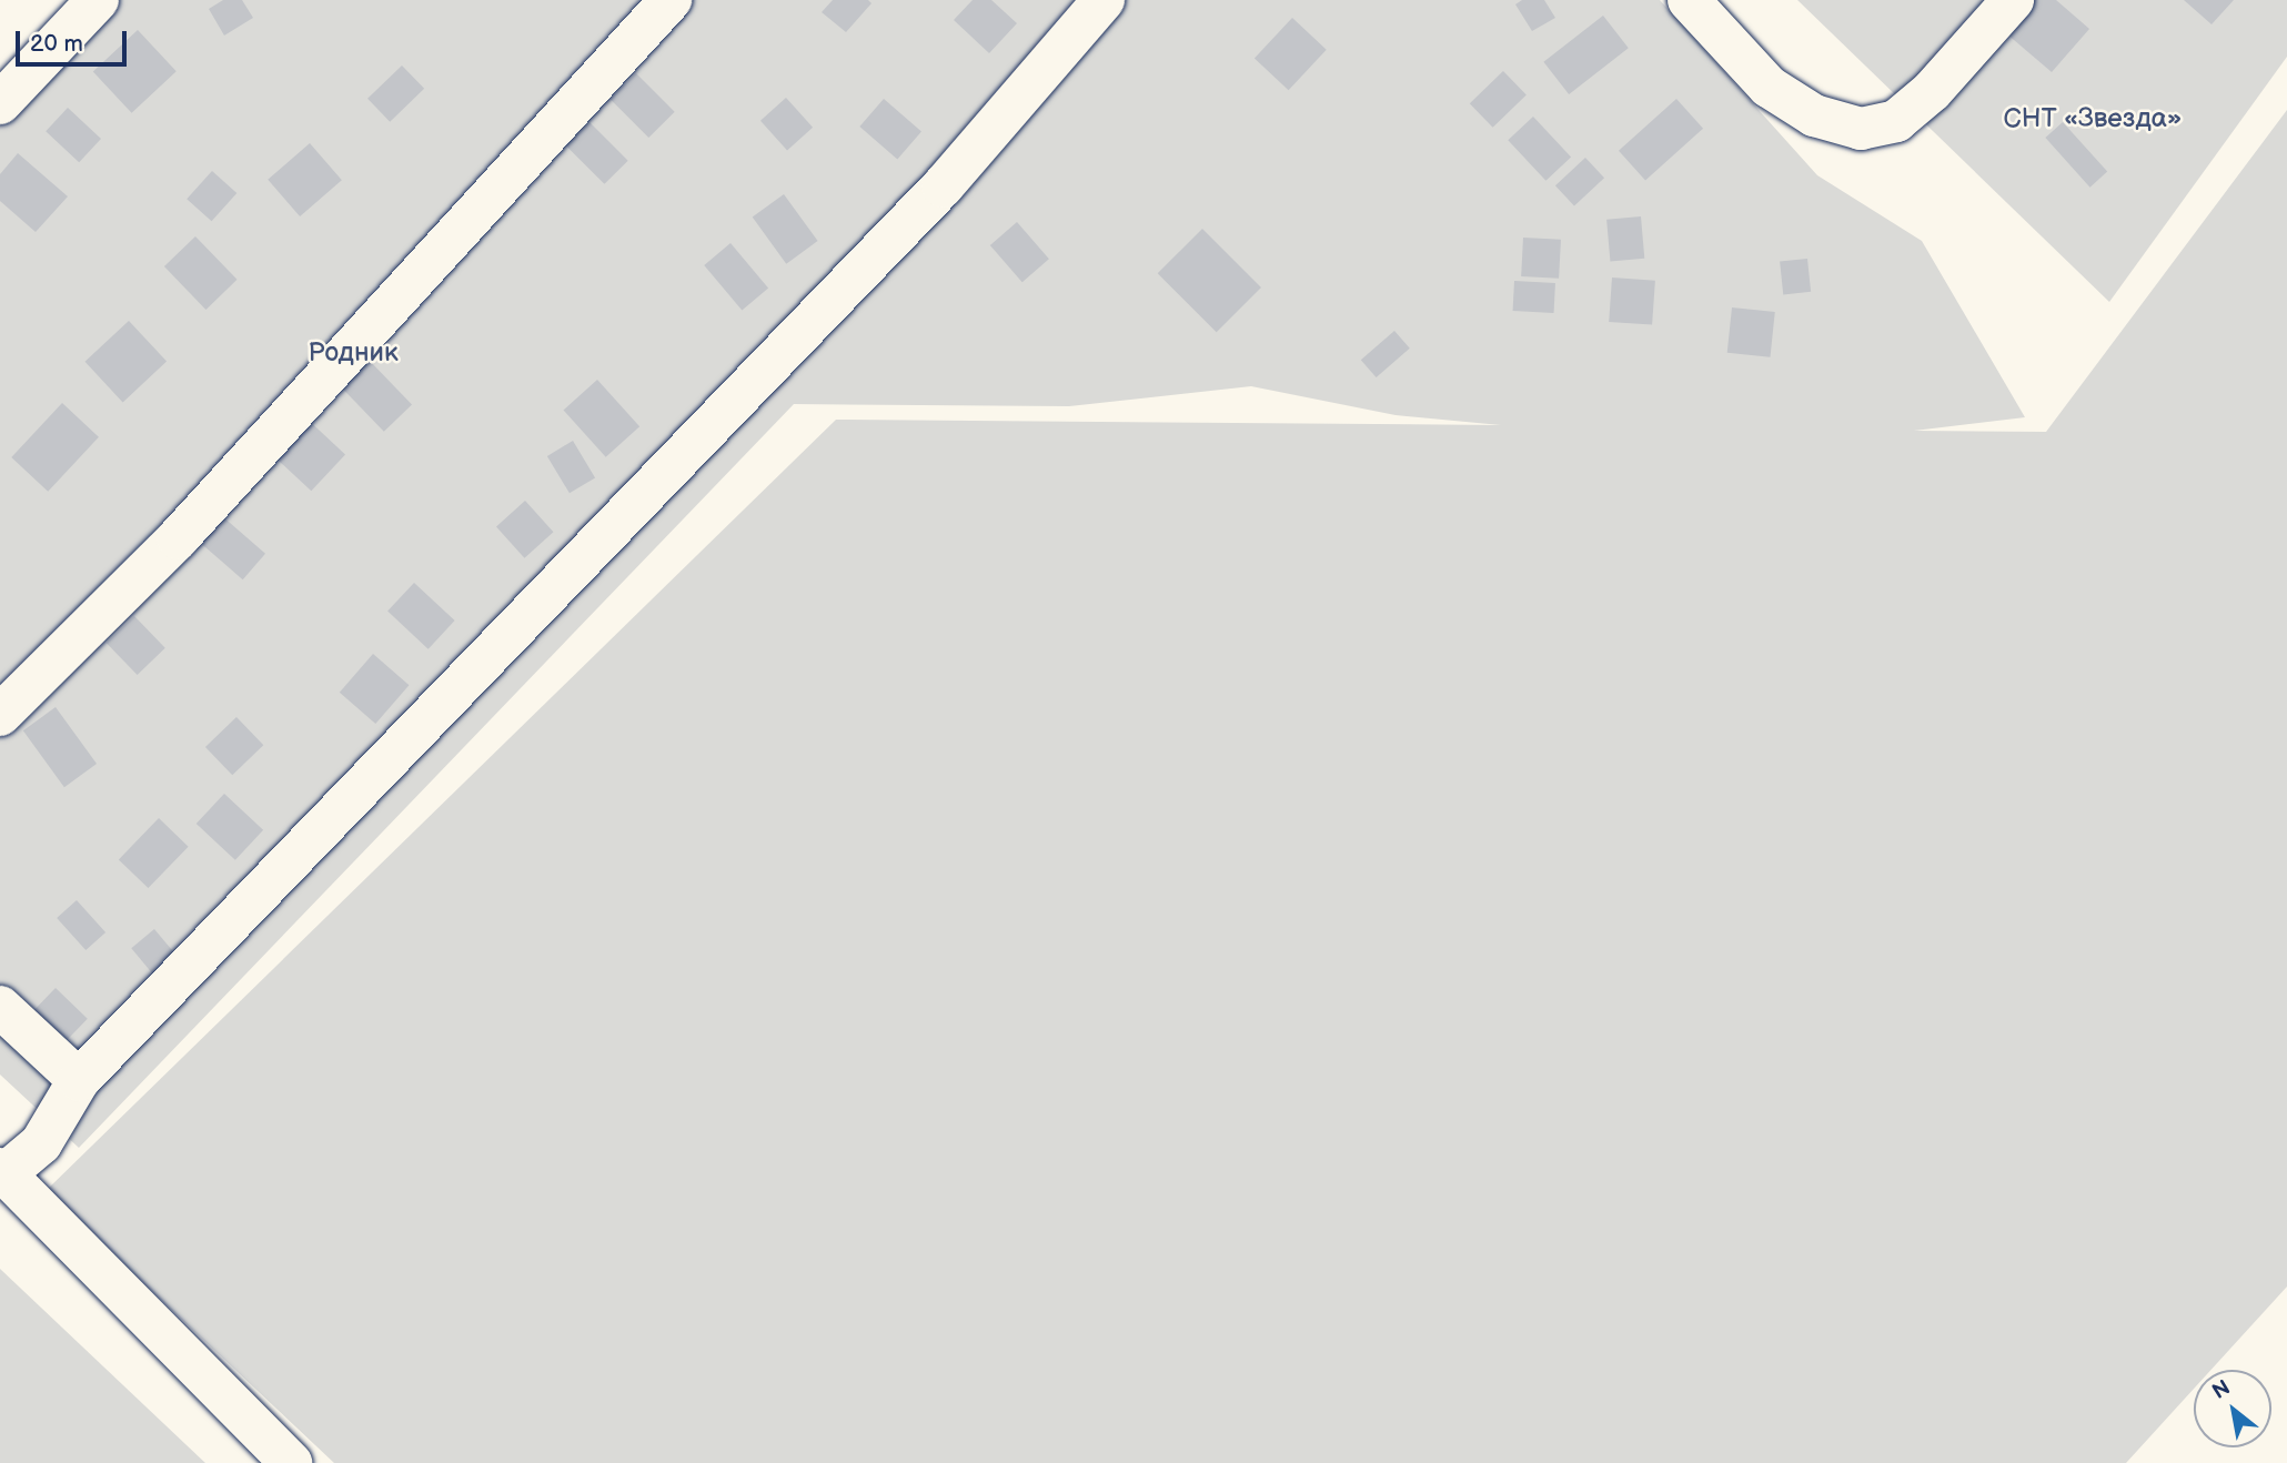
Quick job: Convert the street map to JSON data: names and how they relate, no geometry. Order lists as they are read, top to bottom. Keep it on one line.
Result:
{"parks":["СНТ «Звезда»","Родник"],"scale_bar":"20 m","north":"top left"}
